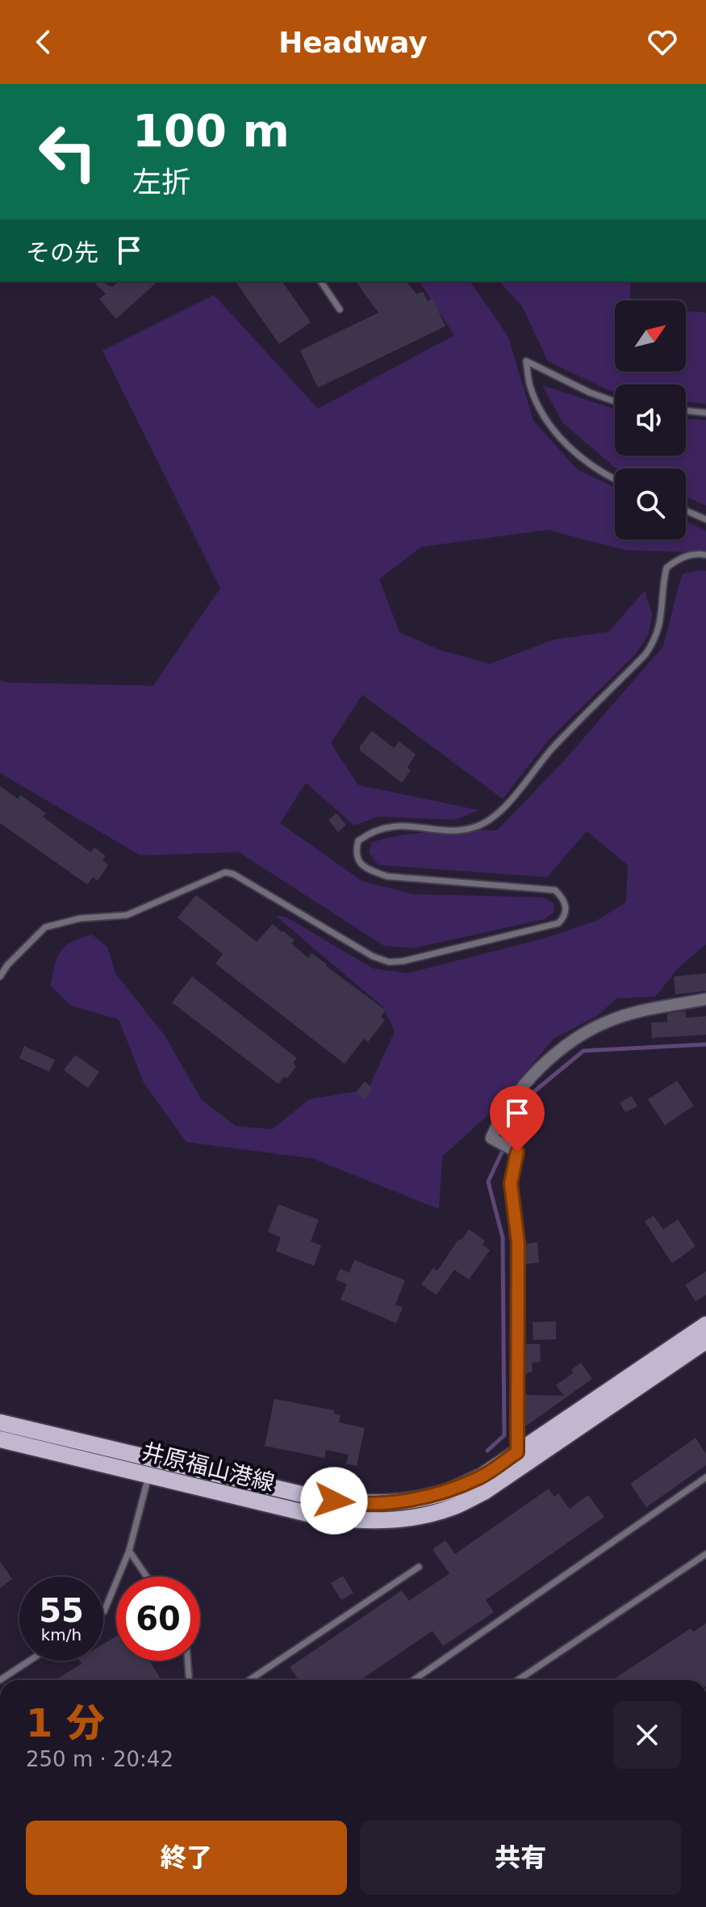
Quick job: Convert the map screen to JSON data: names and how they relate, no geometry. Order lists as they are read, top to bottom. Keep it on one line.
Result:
{"streets":{"main road":["井原福山港線"]},"north":"top right","page":{"header":"Headway","turn":["100 m","左折"],"then":"その先","speed":"55 km/h","limit":"60","heading":["1 分","250 m · 20:42"],"buttons":["終了","共有"]}}
